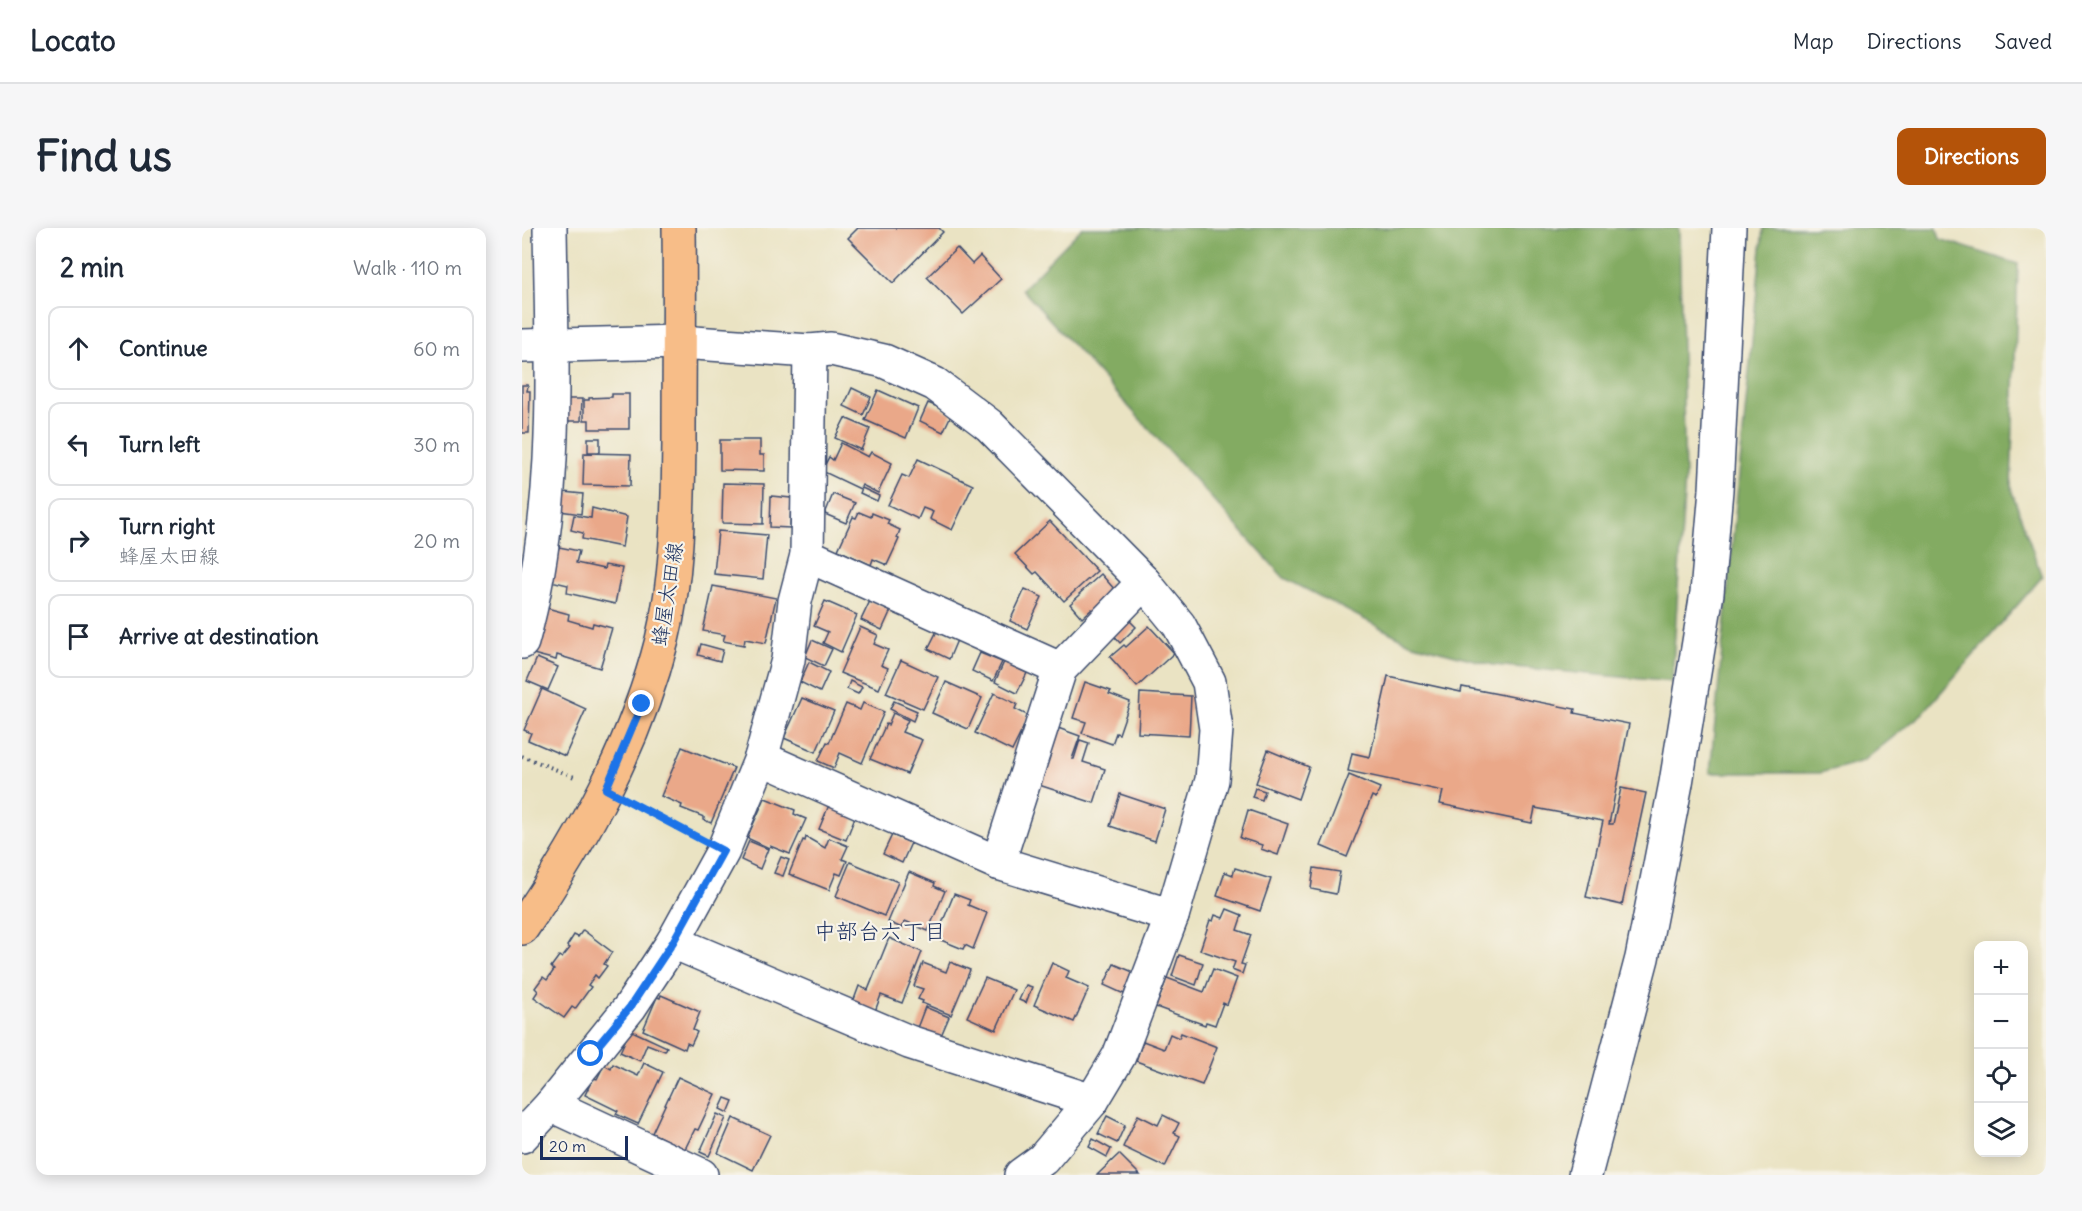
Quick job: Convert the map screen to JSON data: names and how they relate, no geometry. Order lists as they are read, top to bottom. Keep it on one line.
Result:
{"streets":{"main road":["蜂屋太田線"]},"districts":["中部台六丁目"],"scale_bar":"20 m","page":{"header":"Locato","nav":["Map","Directions","Saved"],"buttons":"Directions","title":"Find us","heading":["2 min","Walk · 110 m"],"list":[["Continue","60 m"],["Turn left","30 m"],["Turn right","蜂屋太田線","20 m"],"Arrive at destination"],"map_buttons":["+","−"],"scale":"20 m"}}
